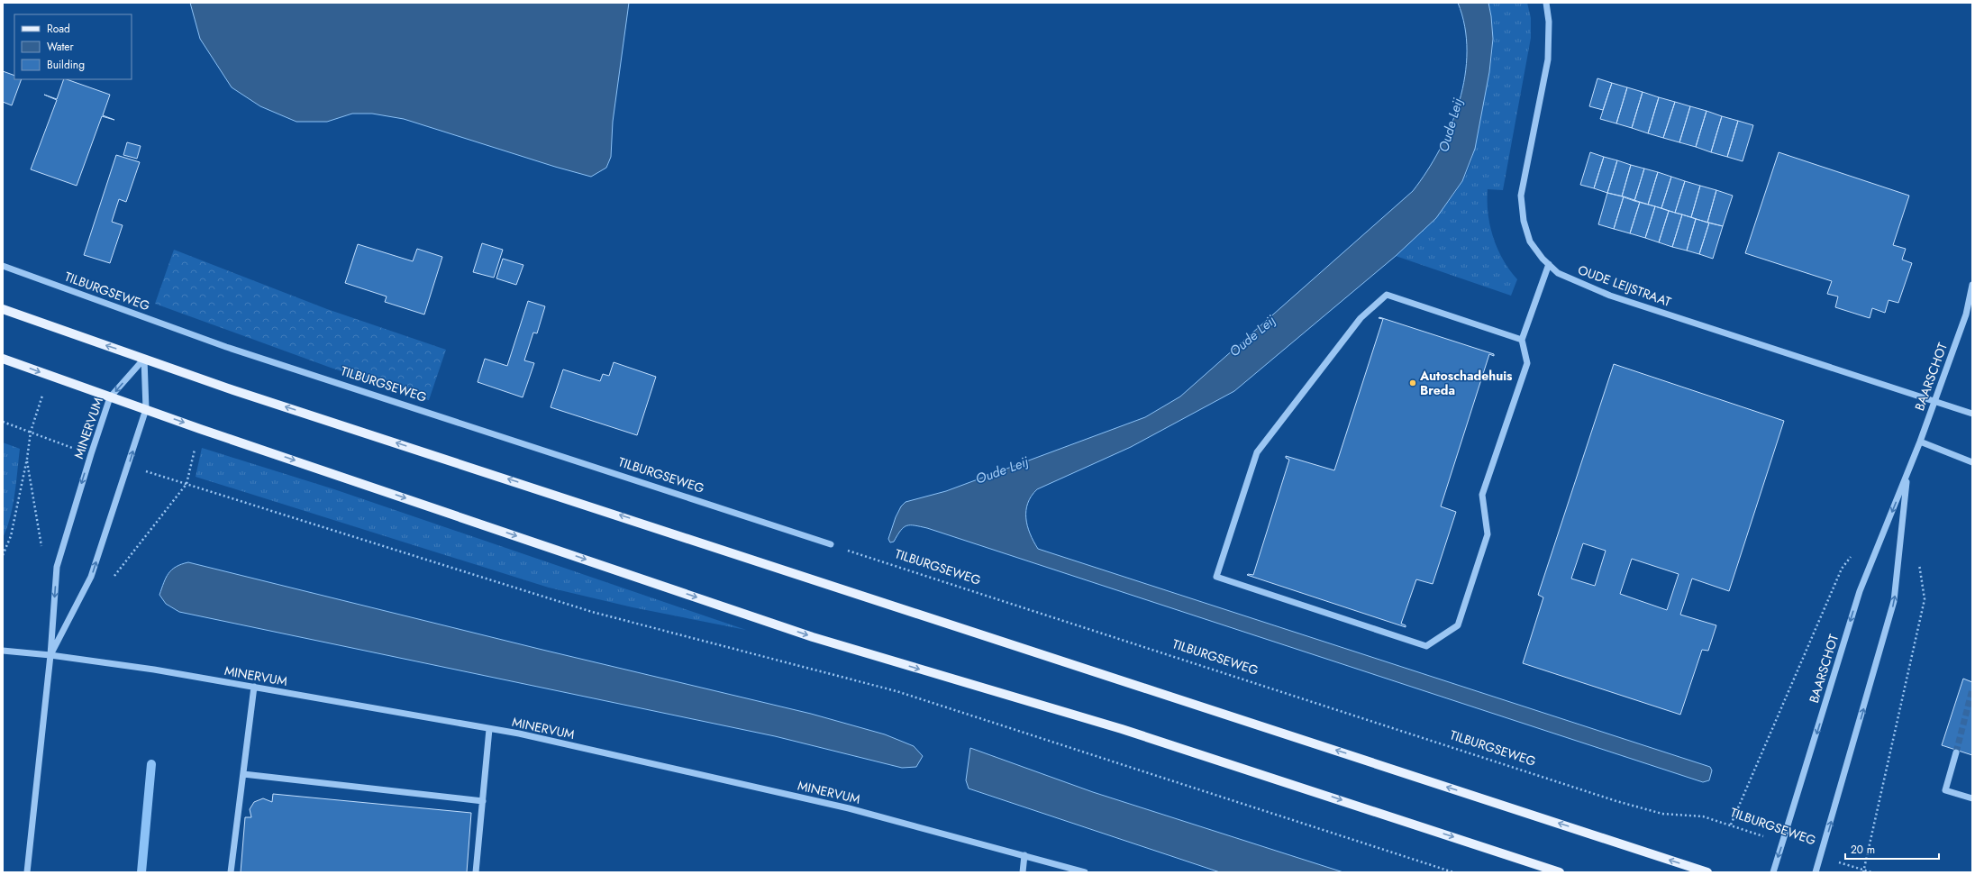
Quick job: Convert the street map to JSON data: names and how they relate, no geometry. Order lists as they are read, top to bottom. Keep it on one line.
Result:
{"streets":{"street":["OUDE LEIJSTRAAT","TILBURGSEWEG","BAARSCHOT","MINERVUM"]},"crossings":[["OUDE LEIJSTRAAT","BAARSCHOT"],["TILBURGSEWEG","BAARSCHOT"]],"water":["Oude Leij"],"places":["Autoschadehuis Breda"],"legend":["Road","Water","Building"],"scale_bar":"20 m"}
